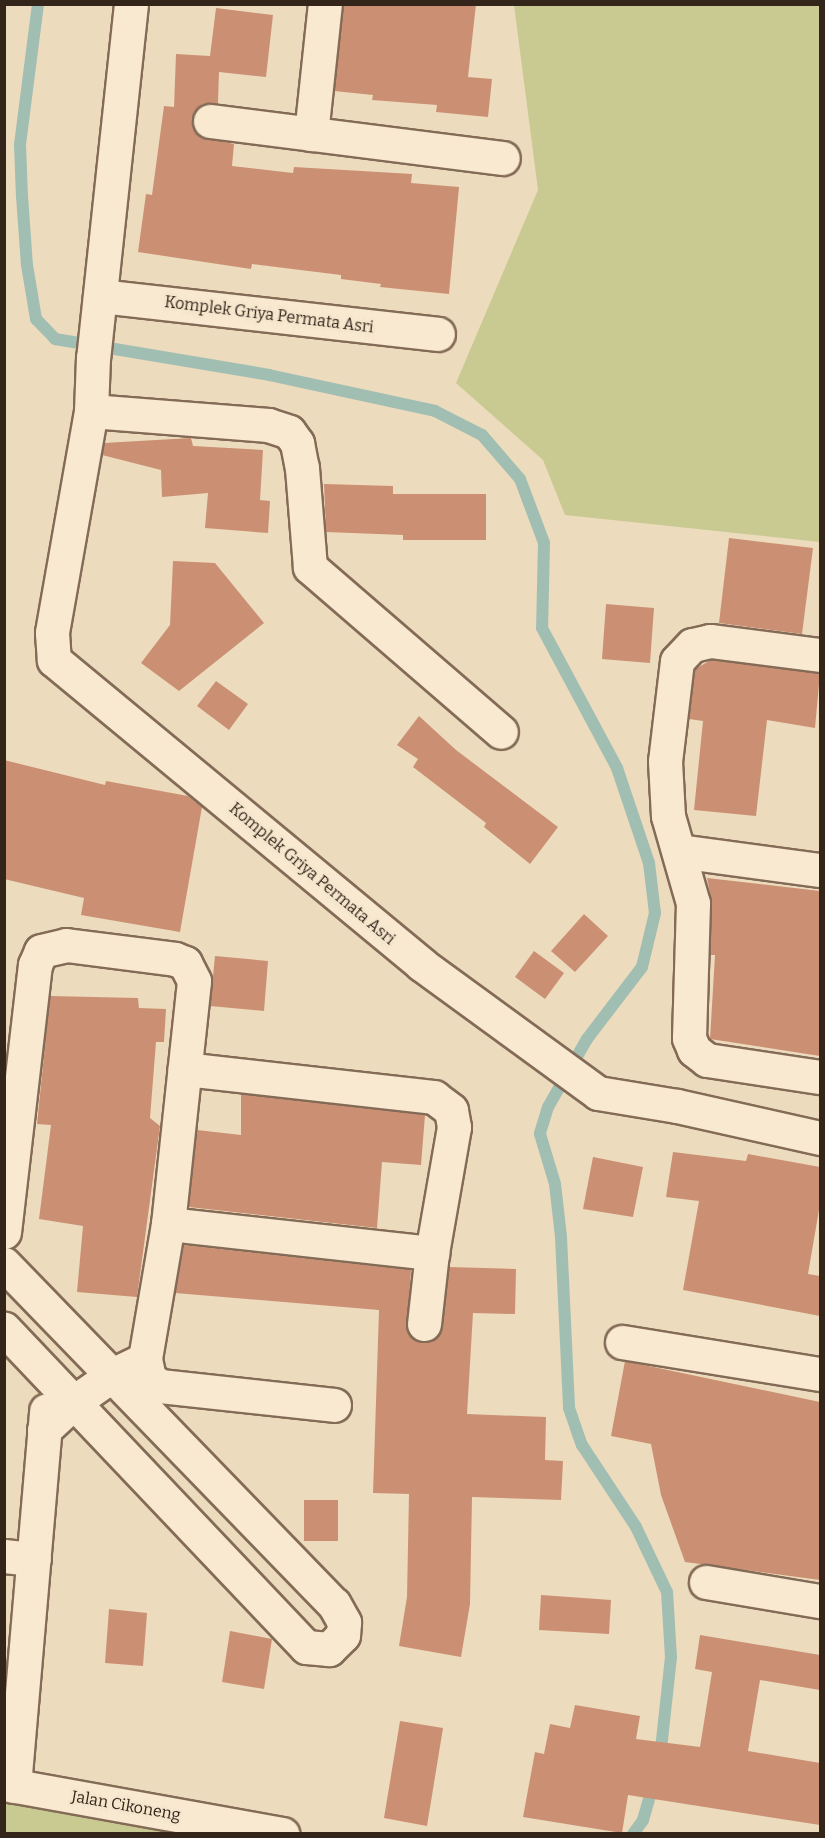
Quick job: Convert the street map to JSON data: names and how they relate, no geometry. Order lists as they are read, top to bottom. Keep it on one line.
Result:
{"streets":{"street":["Komplek Griya Permata Asri","Jalan Cikoneng"]}}
